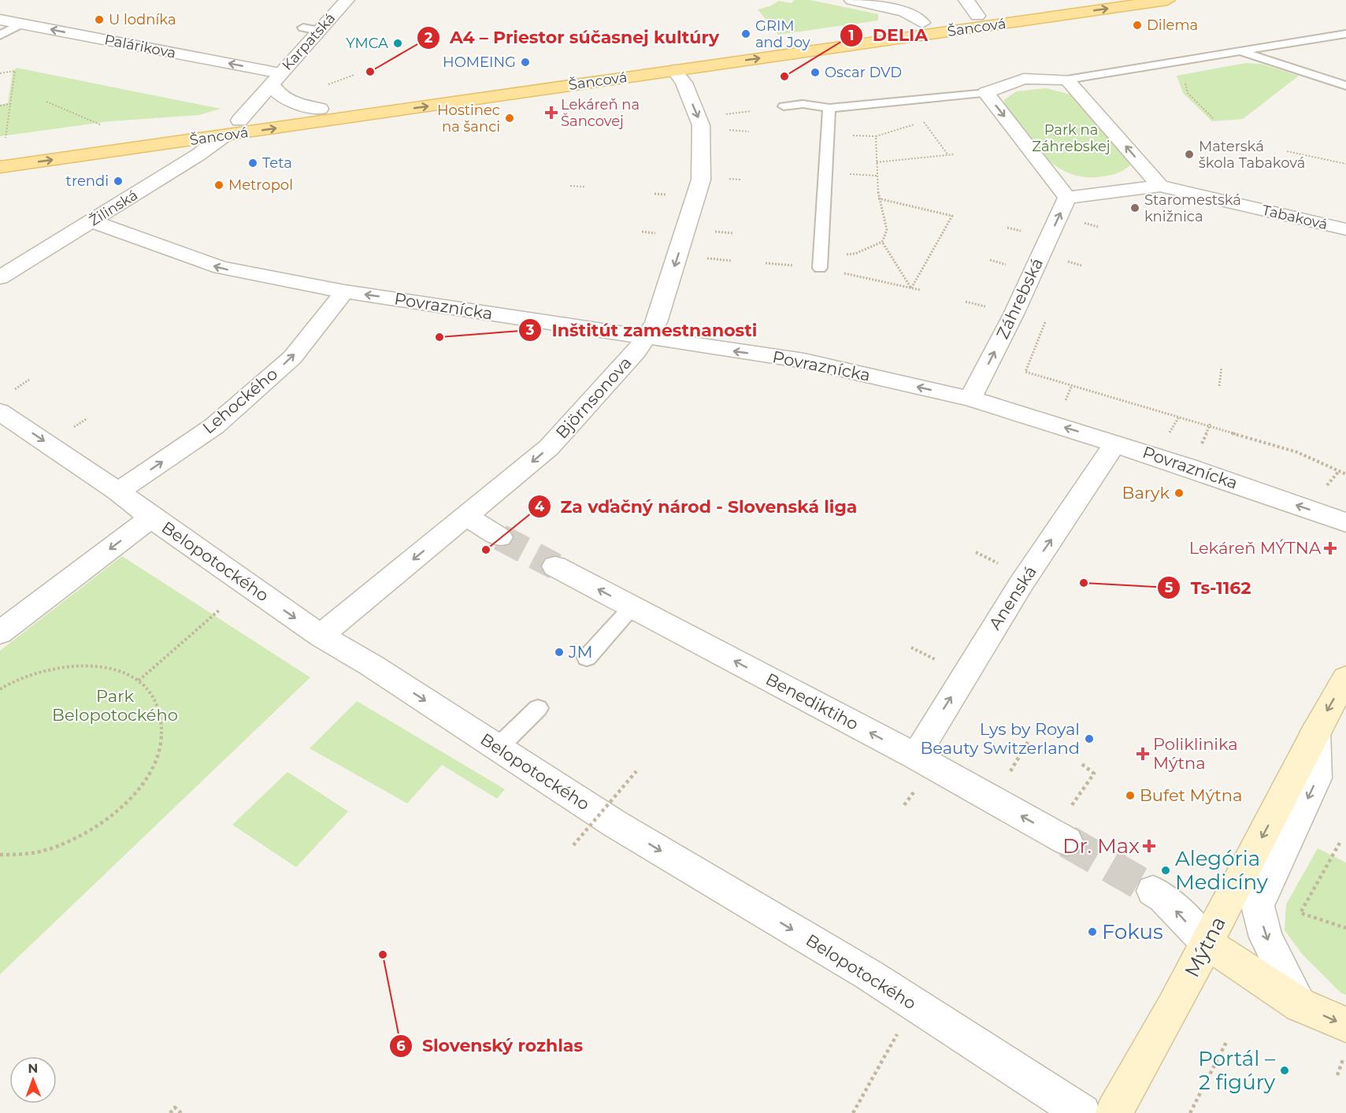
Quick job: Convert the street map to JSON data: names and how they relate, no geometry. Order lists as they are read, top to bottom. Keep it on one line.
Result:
{"streets":{"main road":["Šancová","Mýtna"],"street":["Karpatská","Palárikova","Žilinská","Tabaková","Záhrebská","Povraznícka","Björnsonova","Lehockého","Belopotockého","Anenská","Benediktiho"]},"crossings":[["Šancová","Karpatská"],["Šancová","Žilinská"],["Šancová","Björnsonova"],["Karpatská","Palárikova"],["Žilinská","Povraznícka"],["Záhrebská","Povraznícka"],["Povraznícka","Björnsonova"],["Povraznícka","Lehockého"],["Povraznícka","Anenská"],["Björnsonova","Belopotockého"],["Lehockého","Belopotockého"],["Anenská","Benediktiho"]],"one_way":["Palárikova","Záhrebská","Povraznícka","Björnsonova","Lehockého","Belopotockého","Anenská","Benediktiho","Mýtna"],"parks":["Park na Záhrebskej","Park Belopotockého"],"places":{"other":["U lodníka","Dilema","GRIM and Joy","YMCA","HOMEING","A4 – Priestor súčasnej kultúry","Oscar DVD","DELIA","Hostinec na šanci","Materská škola Tabaková","Teta","trendi","Metropol","Staromestská knižnica","Inštitút zamestnanosti","Baryk","Za vďačný národ - Slovenská liga","Ts-1162","JM","Lys by Royal Beauty Switzerland","Bufet Mýtna","Alegória Medicíny","Fokus","Slovenský rozhlas","Portál – 2 figúry"],"health":["Lekáreň na Šancovej","Lekáreň MÝTNA","Poliklinika Mýtna","Dr. Max"]},"north":"top"}
